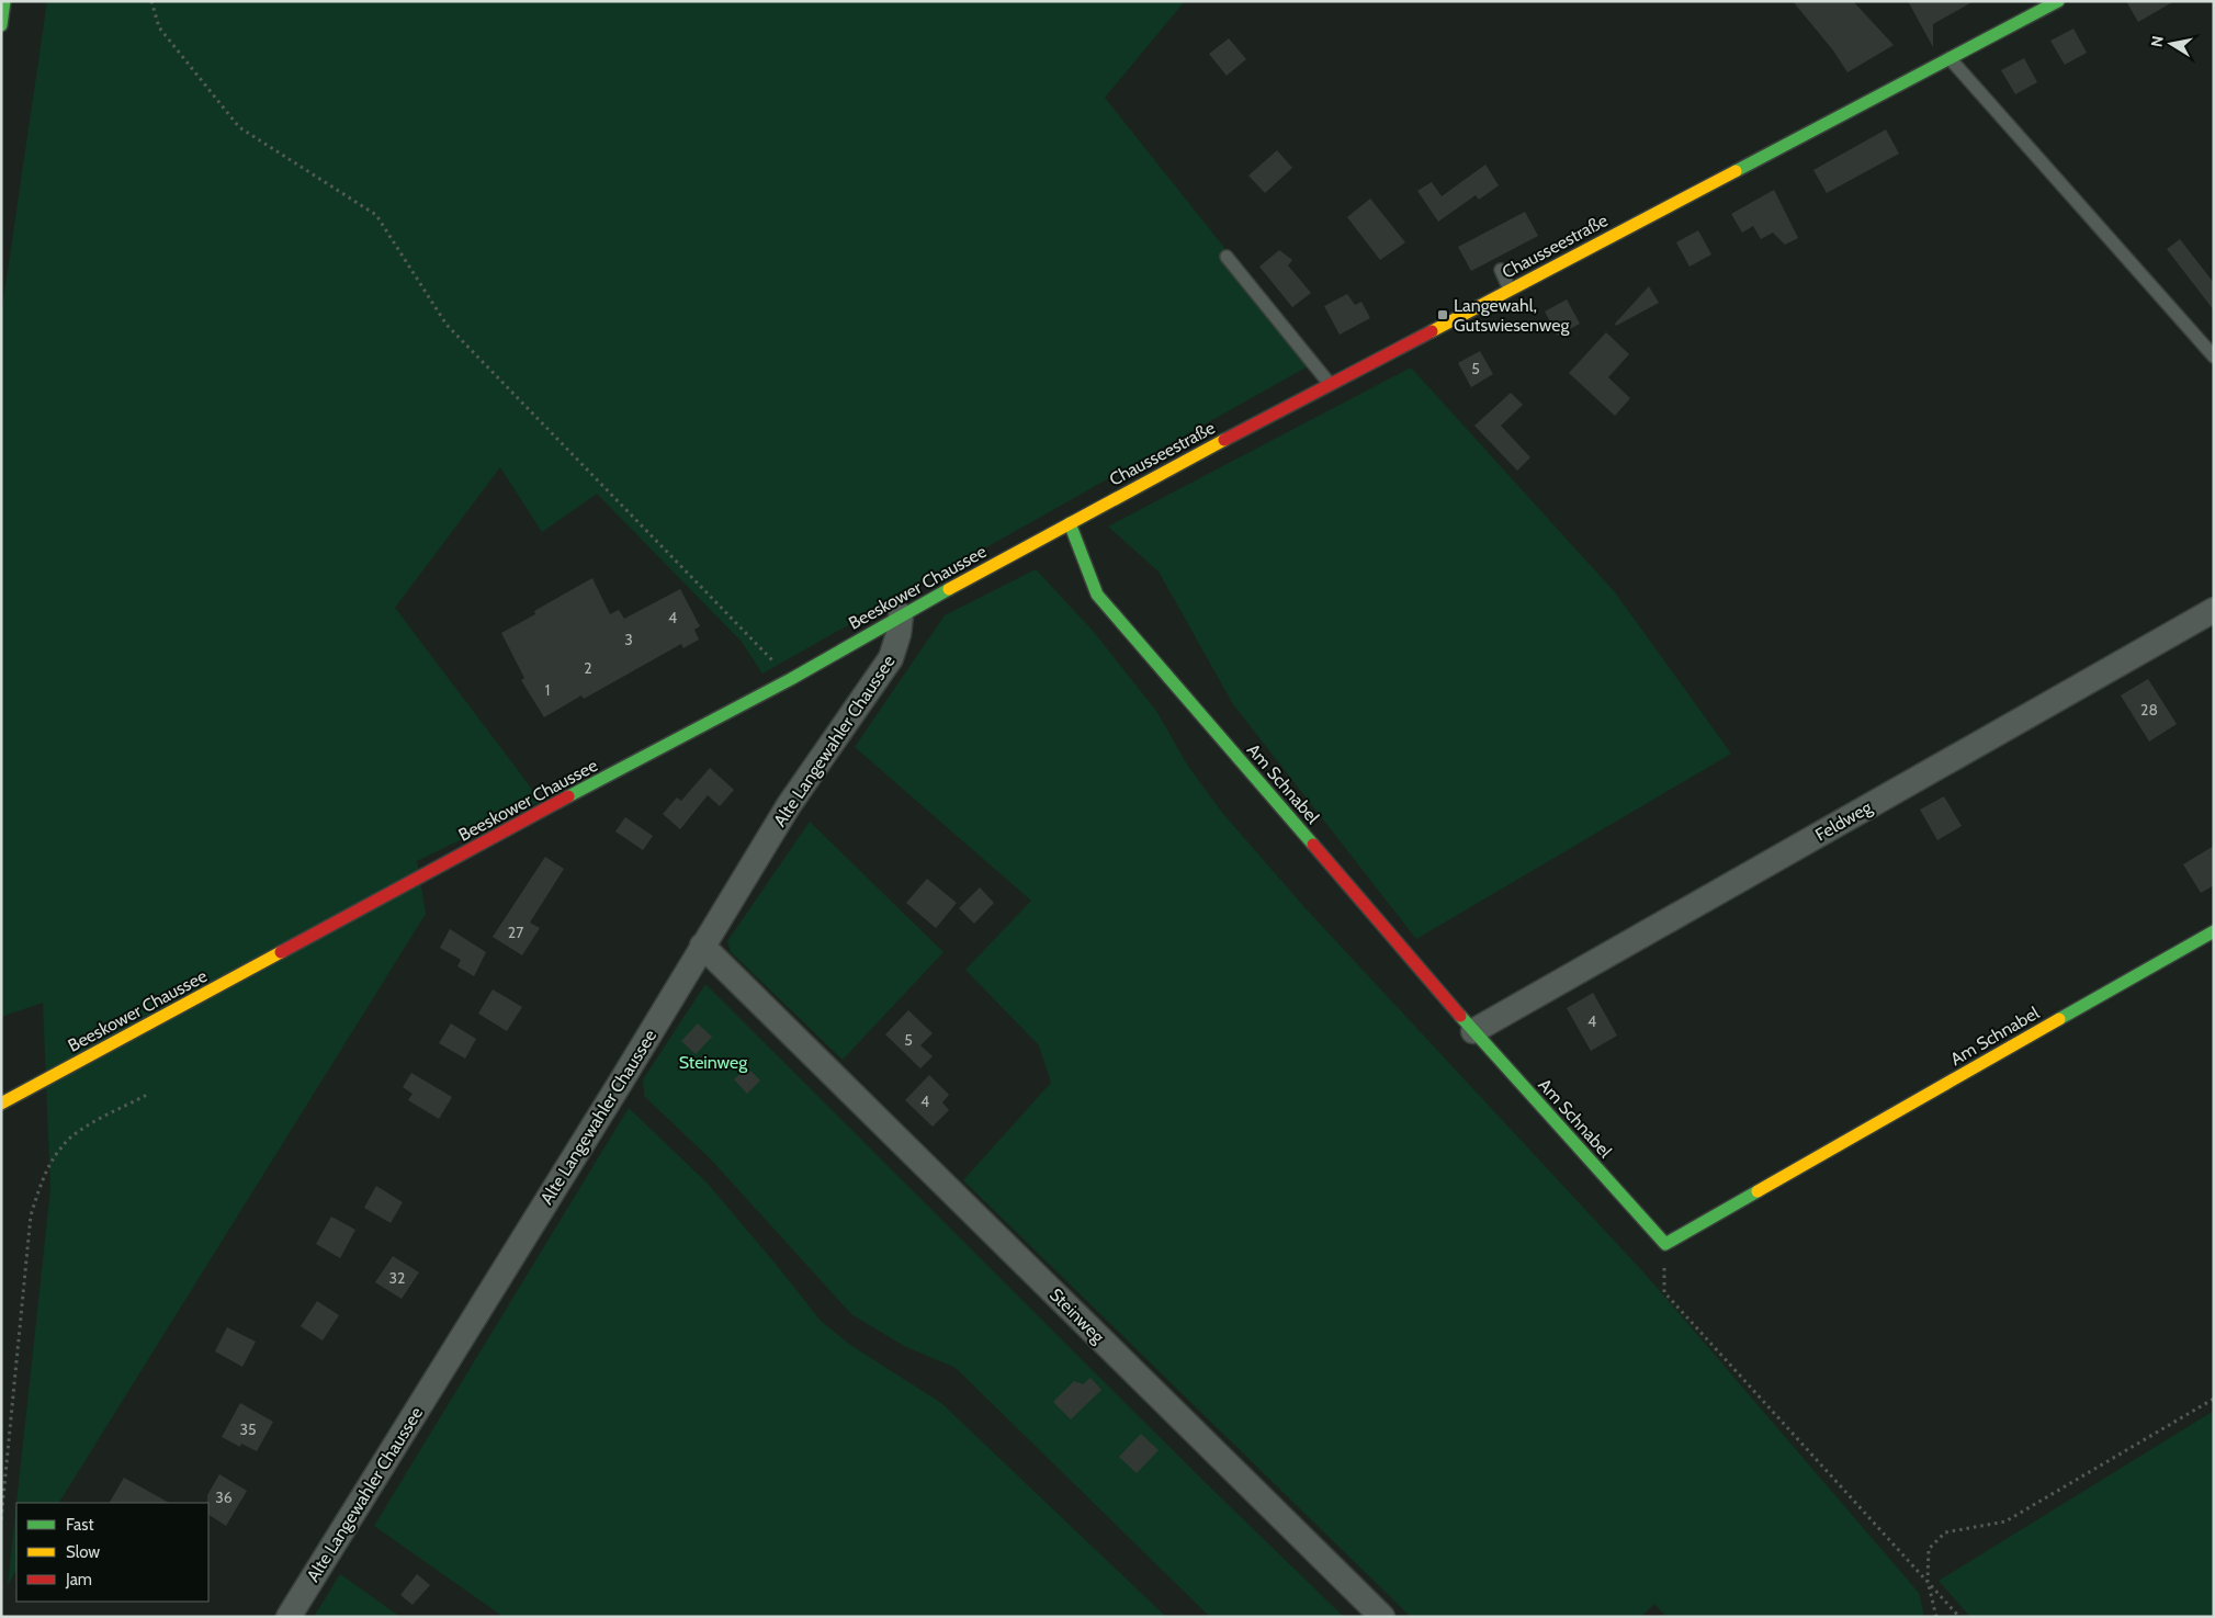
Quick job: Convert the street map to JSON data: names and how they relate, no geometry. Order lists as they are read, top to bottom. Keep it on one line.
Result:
{"streets":{"main road":["Chausseestraße","Beeskower Chaussee","Am Schnabel"],"street":["Alte Langewahler Chaussee","Feldweg","Steinweg"]},"crossings":[["Chausseestraße","Beeskower Chaussee"],["Chausseestraße","Am Schnabel"],["Beeskower Chaussee","Alte Langewahler Chaussee"],["Beeskower Chaussee","Am Schnabel"],["Alte Langewahler Chaussee","Steinweg"],["Am Schnabel","Feldweg"]],"parks":["Steinweg"],"places":{"transit":["Langewahl, Gutswiesenweg"]},"house_numbers":["5","4","3","2","1","28","27","4","5","4","32","35","36"],"legend":["Fast","Slow","Jam"],"north":"left"}
